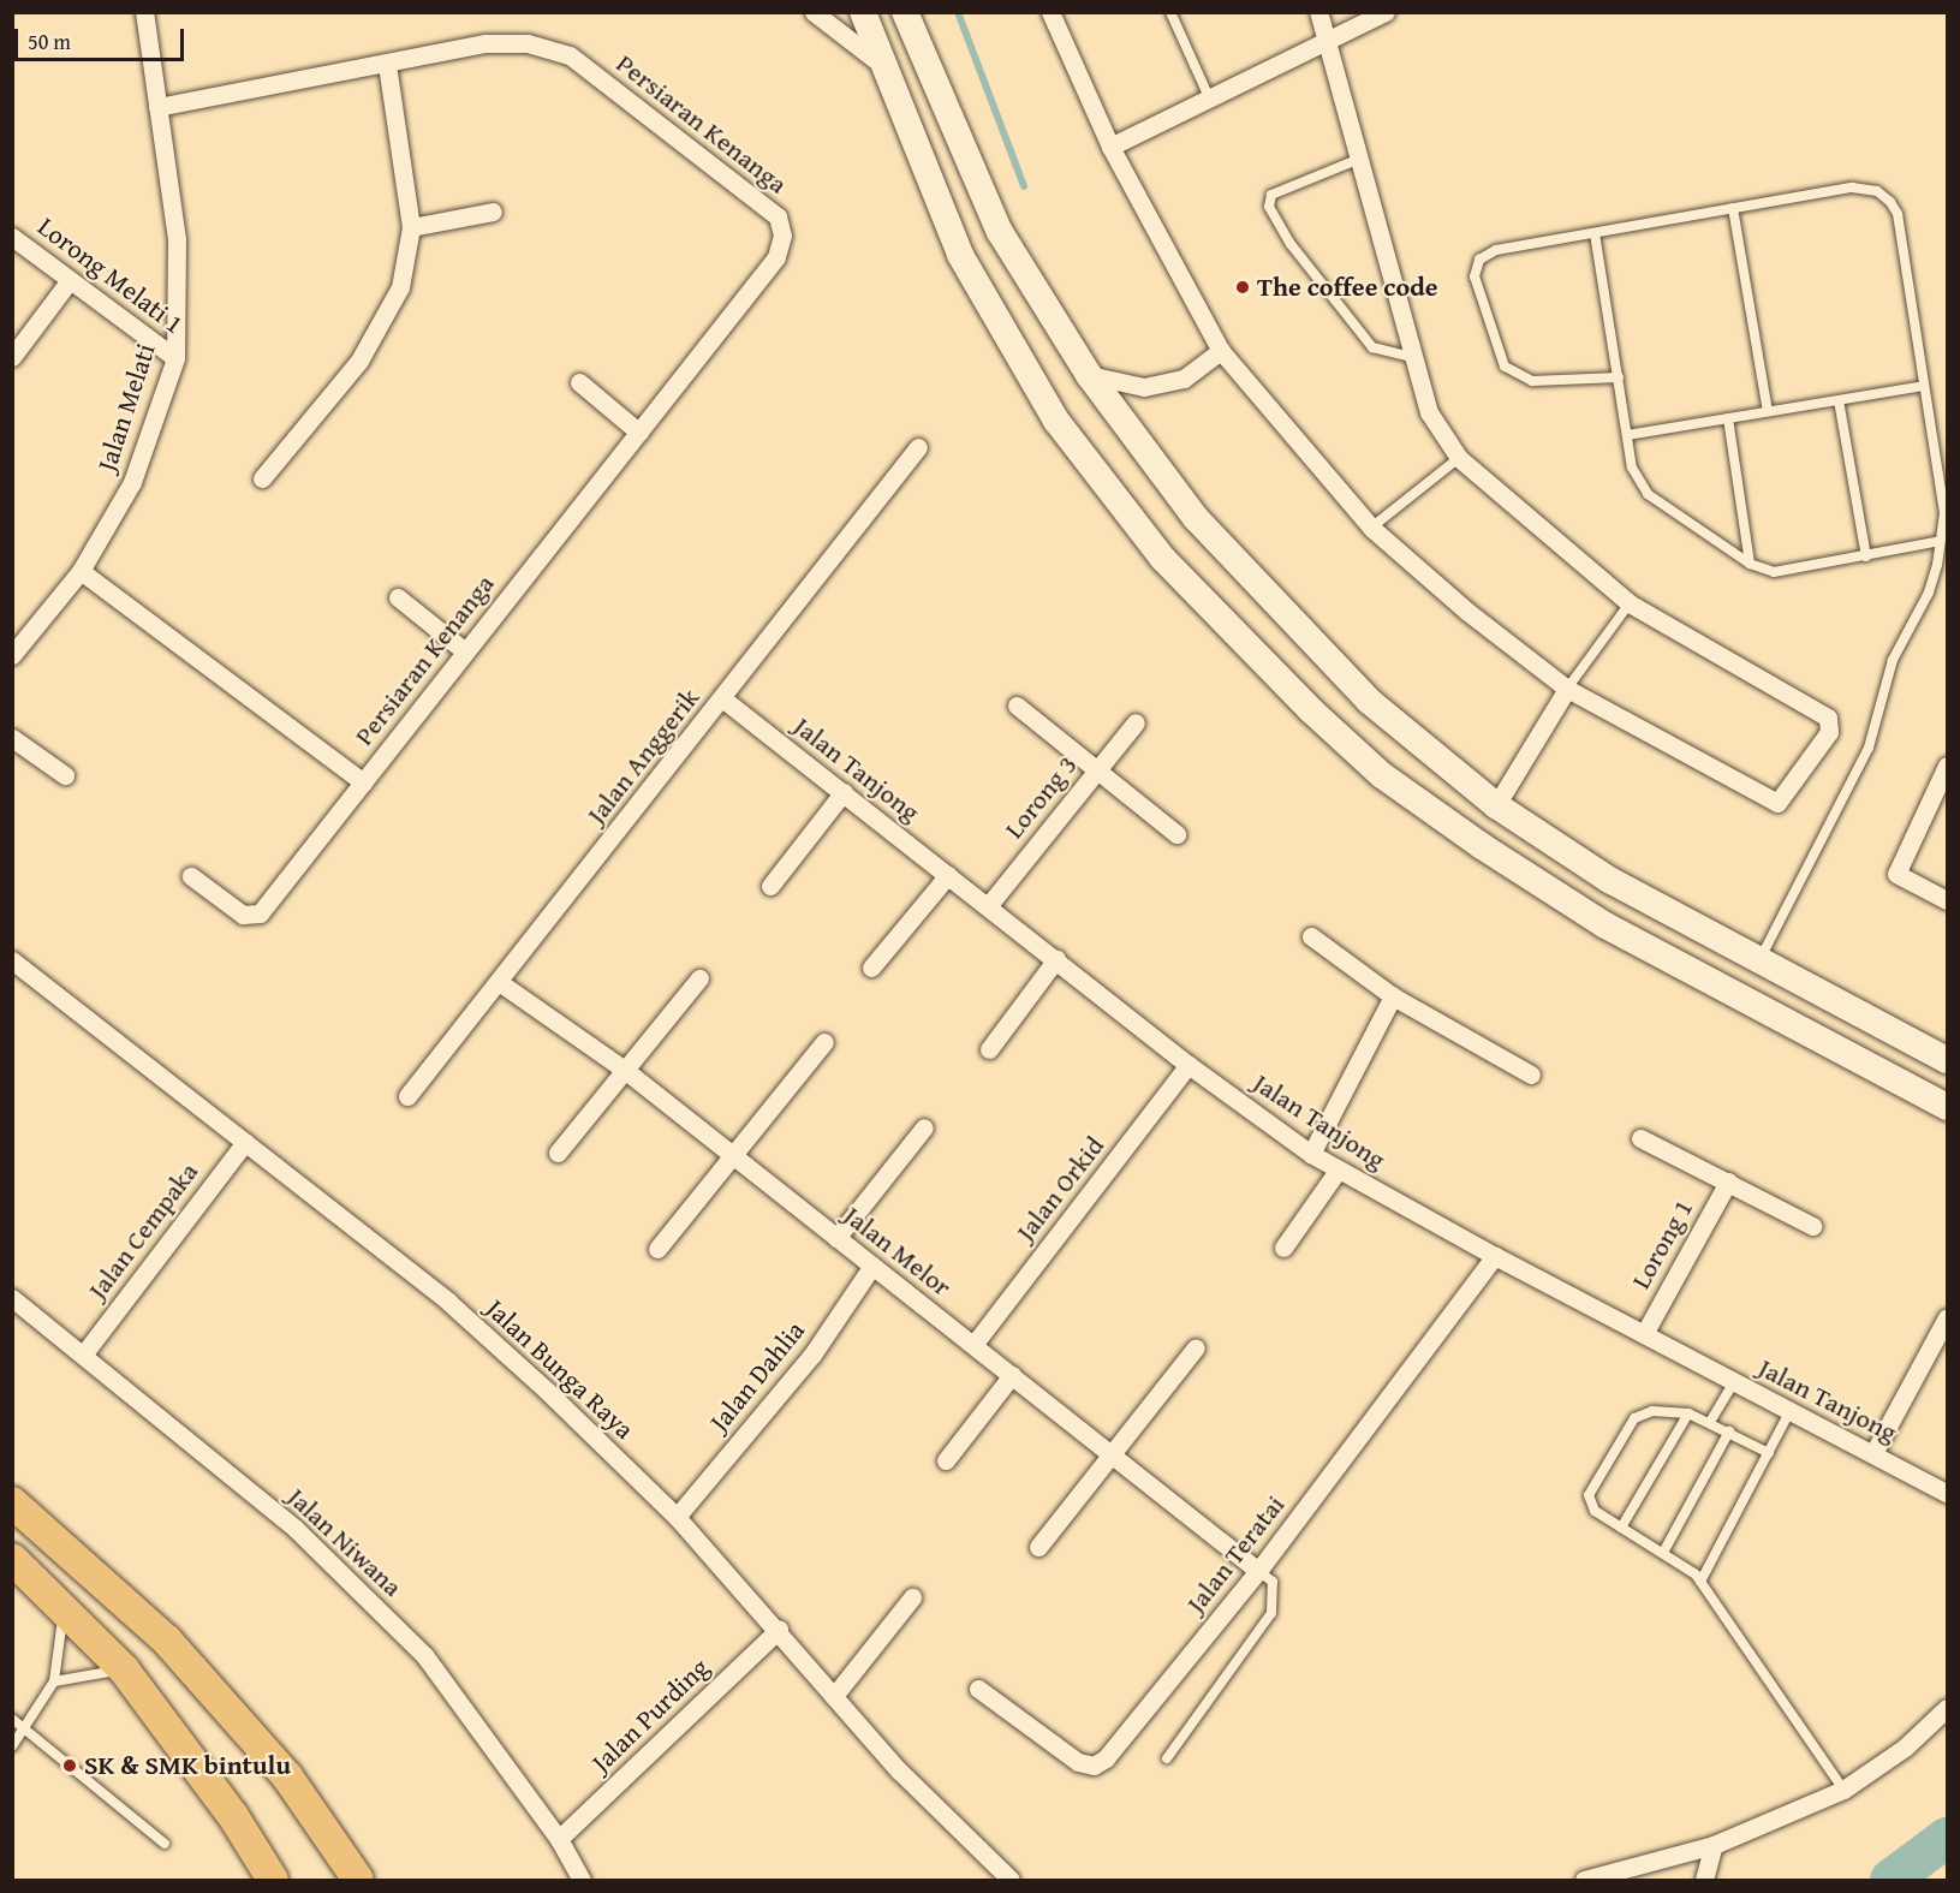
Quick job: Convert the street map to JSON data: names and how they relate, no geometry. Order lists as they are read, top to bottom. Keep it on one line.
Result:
{"streets":{"street":["Persiaran Kenanga","Lorong Melati 1","Jalan Melati","Jalan Anggerik","Jalan Tanjong","Lorong 3","Jalan Orkid","Jalan Cempaka","Lorong 1","Jalan Melor","Jalan Bunga Raya","Jalan Dahlia","Jalan Niwana","Jalan Teratai","Jalan Purding"]},"crossings":[["Persiaran Kenanga","Jalan Melati"],["Lorong Melati 1","Jalan Melati"],["Jalan Anggerik","Jalan Tanjong"],["Jalan Anggerik","Jalan Melor"],["Jalan Tanjong","Lorong 3"],["Jalan Tanjong","Jalan Orkid"],["Jalan Tanjong","Lorong 1"],["Jalan Tanjong","Jalan Teratai"],["Jalan Orkid","Jalan Melor"],["Jalan Cempaka","Jalan Bunga Raya"],["Jalan Cempaka","Jalan Niwana"],["Jalan Melor","Jalan Dahlia"],["Jalan Melor","Jalan Teratai"],["Jalan Bunga Raya","Jalan Dahlia"],["Jalan Bunga Raya","Jalan Purding"],["Jalan Niwana","Jalan Purding"]],"places":["The coffee code","SK & SMK bintulu"],"scale_bar":"50 m"}
